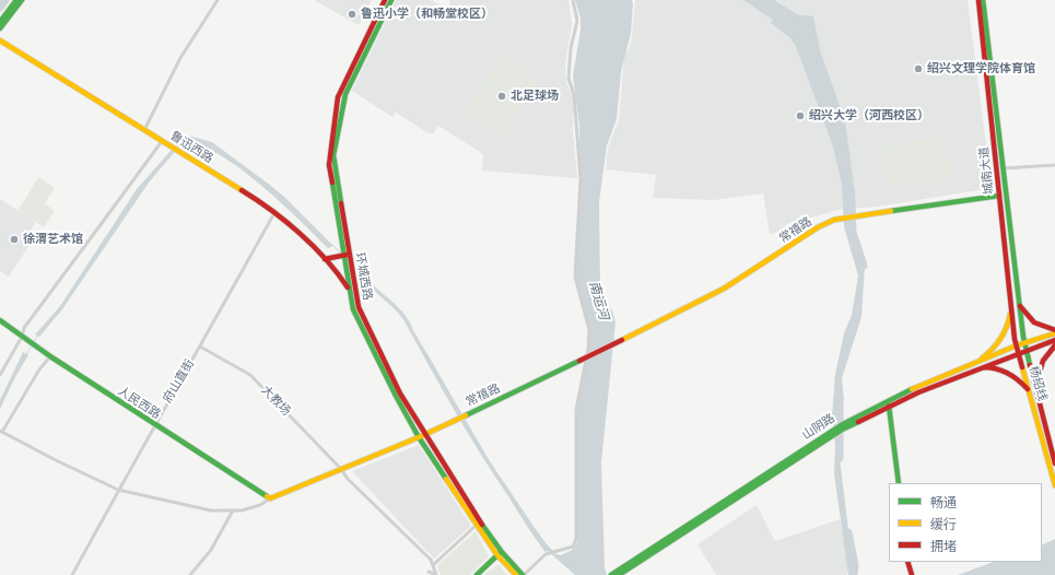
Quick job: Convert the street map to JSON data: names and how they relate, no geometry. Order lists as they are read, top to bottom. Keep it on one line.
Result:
{"streets":{"main road":["鲁迅西路","城南大道","常禧路","环城西路","杨绍线","人民西路","山阴路"],"street":["府山直街","大教场"]},"crossings":[["鲁迅西路","环城西路"],["鲁迅西路","府山直街"],["城南大道","常禧路"],["城南大道","杨绍线"],["常禧路","环城西路"],["常禧路","大教场"],["常禧路","人民西路"],["府山直街","大教场"],["府山直街","人民西路"],["杨绍线","山阴路"]],"water":["南运河"],"places":["鲁迅小学（和畅堂校区）","绍兴文理学院体育馆","北足球场","绍兴大学（河西校区）","徐渭艺术馆"],"legend":["畅通","缓行","拥堵"]}
